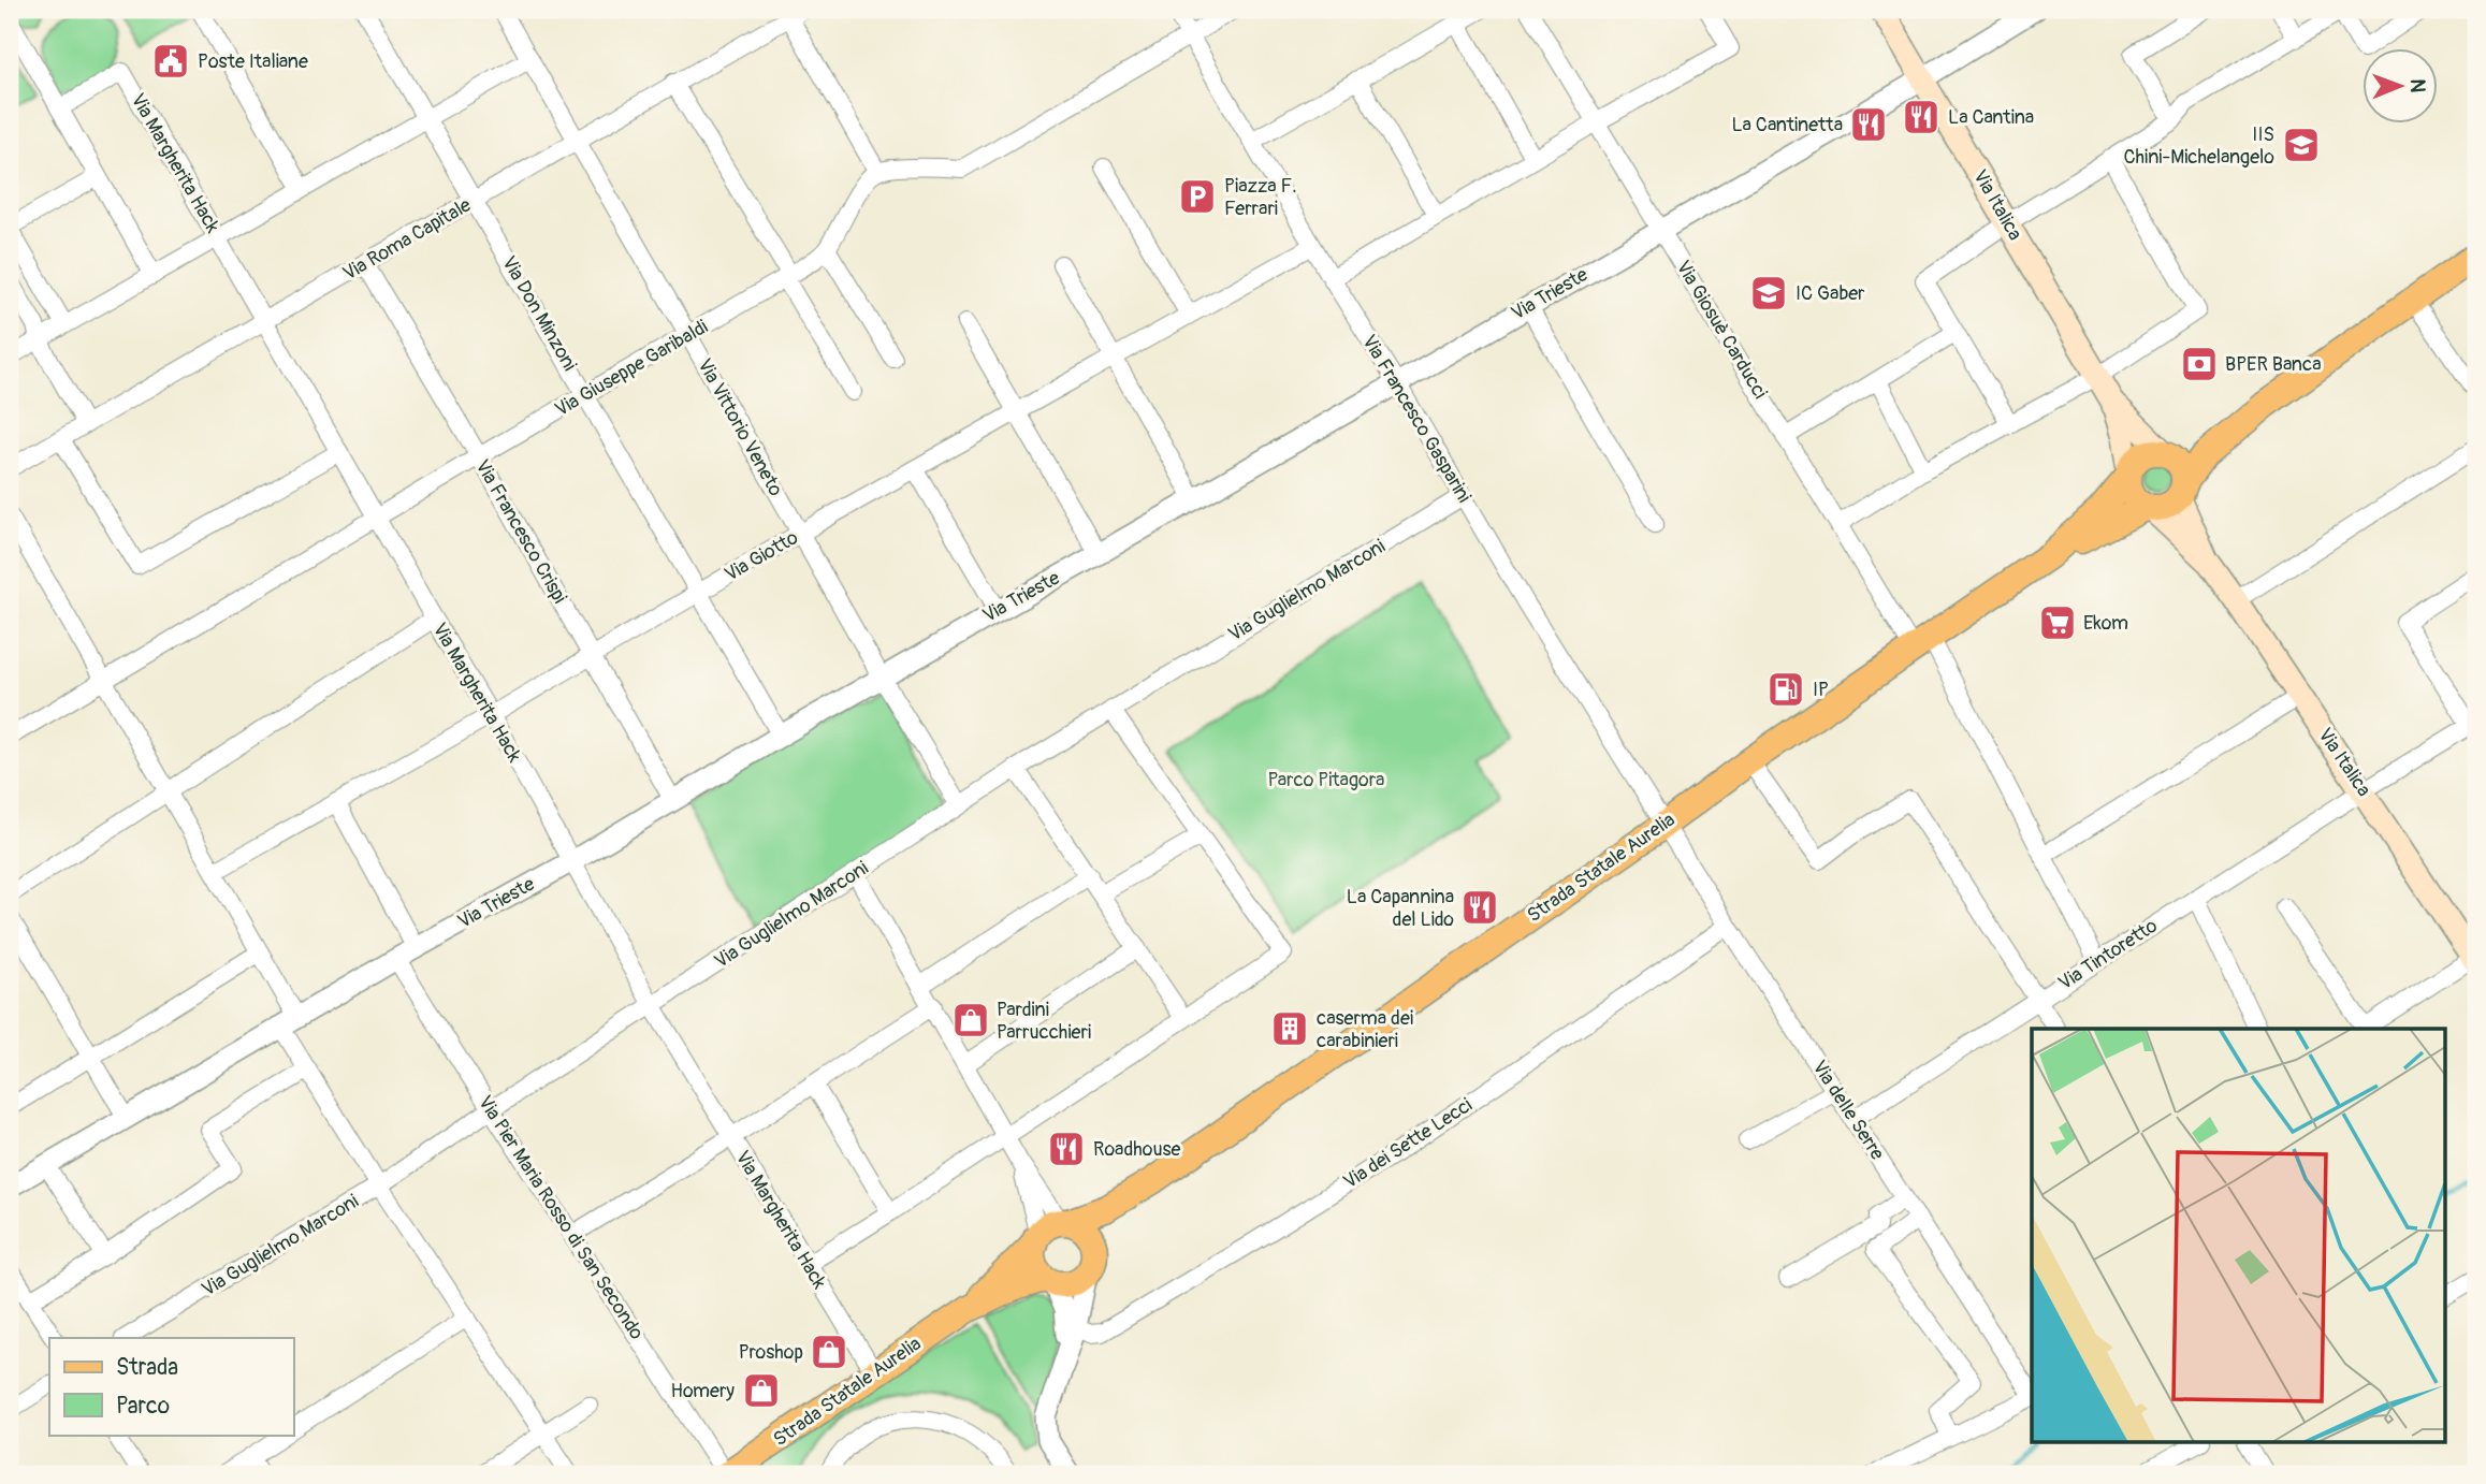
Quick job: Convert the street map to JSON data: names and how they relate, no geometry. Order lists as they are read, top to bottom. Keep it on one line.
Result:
{"streets":{"main road":["Via Italica","Strada Statale Aurelia"],"street":["Via Margherita Hack","Via Roma Capitale","Via Trieste","Via Don Minzoni","Via Giosuè Carducci","Via Giuseppe Garibaldi","Via Francesco Gasparini","Via Vittorio Veneto","Via Francesco Crispi","Via Giotto","Via Guglielmo Marconi","Via Tintoretto","Via delle Serre","Via dei Sette Lecci","Via Pier Maria Rosso di San Secondo"]},"crossings":[["Via Margherita Hack","Via Roma Capitale"],["Via Margherita Hack","Via Trieste"],["Via Margherita Hack","Via Giuseppe Garibaldi"],["Via Margherita Hack","Via Giotto"],["Via Margherita Hack","Via Guglielmo Marconi"],["Via Margherita Hack","Strada Statale Aurelia"],["Via Italica","Via Trieste"],["Via Italica","Strada Statale Aurelia"],["Via Italica","Via Tintoretto"],["Via Roma Capitale","Via Don Minzoni"],["Via Roma Capitale","Via Vittorio Veneto"],["Via Roma Capitale","Via Francesco Crispi"],["Via Trieste","Via Don Minzoni"],["Via Trieste","Via Giosuè Carducci"],["Via Trieste","Via Francesco Gasparini"],["Via Trieste","Via Vittorio Veneto"],["Via Trieste","Via Francesco Crispi"],["Via Trieste","Via Pier Maria Rosso di San Secondo"],["Via Don Minzoni","Via Giuseppe Garibaldi"],["Via Don Minzoni","Via Giotto"],["Via Giosuè Carducci","Strada Statale Aurelia"],["Via Giosuè Carducci","Via Tintoretto"],["Via Giuseppe Garibaldi","Via Vittorio Veneto"],["Via Giuseppe Garibaldi","Via Francesco Crispi"],["Via Francesco Gasparini","Via Giotto"],["Via Francesco Gasparini","Via Guglielmo Marconi"],["Via Francesco Gasparini","Strada Statale Aurelia"],["Via Francesco Gasparini","Via delle Serre"],["Via Vittorio Veneto","Via Giotto"],["Via Vittorio Veneto","Via Guglielmo Marconi"],["Via Francesco Crispi","Via Giotto"],["Via Guglielmo Marconi","Via Pier Maria Rosso di San Secondo"],["Strada Statale Aurelia","Via delle Serre"],["Strada Statale Aurelia","Via Pier Maria Rosso di San Secondo"],["Via Tintoretto","Via delle Serre"],["Via delle Serre","Via dei Sette Lecci"]],"parks":["Parco Pitagora"],"places":{"public building":["Poste Italiane"],"restaurant":["La Cantina","La Cantinetta","La Capannina del Lido","Roadhouse"],"school or university":["IIS Chini-Michelangelo","IC Gaber"],"parking":["Piazza F. Ferrari"],"bank":["BPER Banca"],"supermarket":["Ekom"],"fuel station":["IP"],"shop":["Pardini Parrucchieri","Proshop","Homery"],"building":["caserma dei carabinieri"]},"legend":["Strada","Parco"],"north":"right"}
